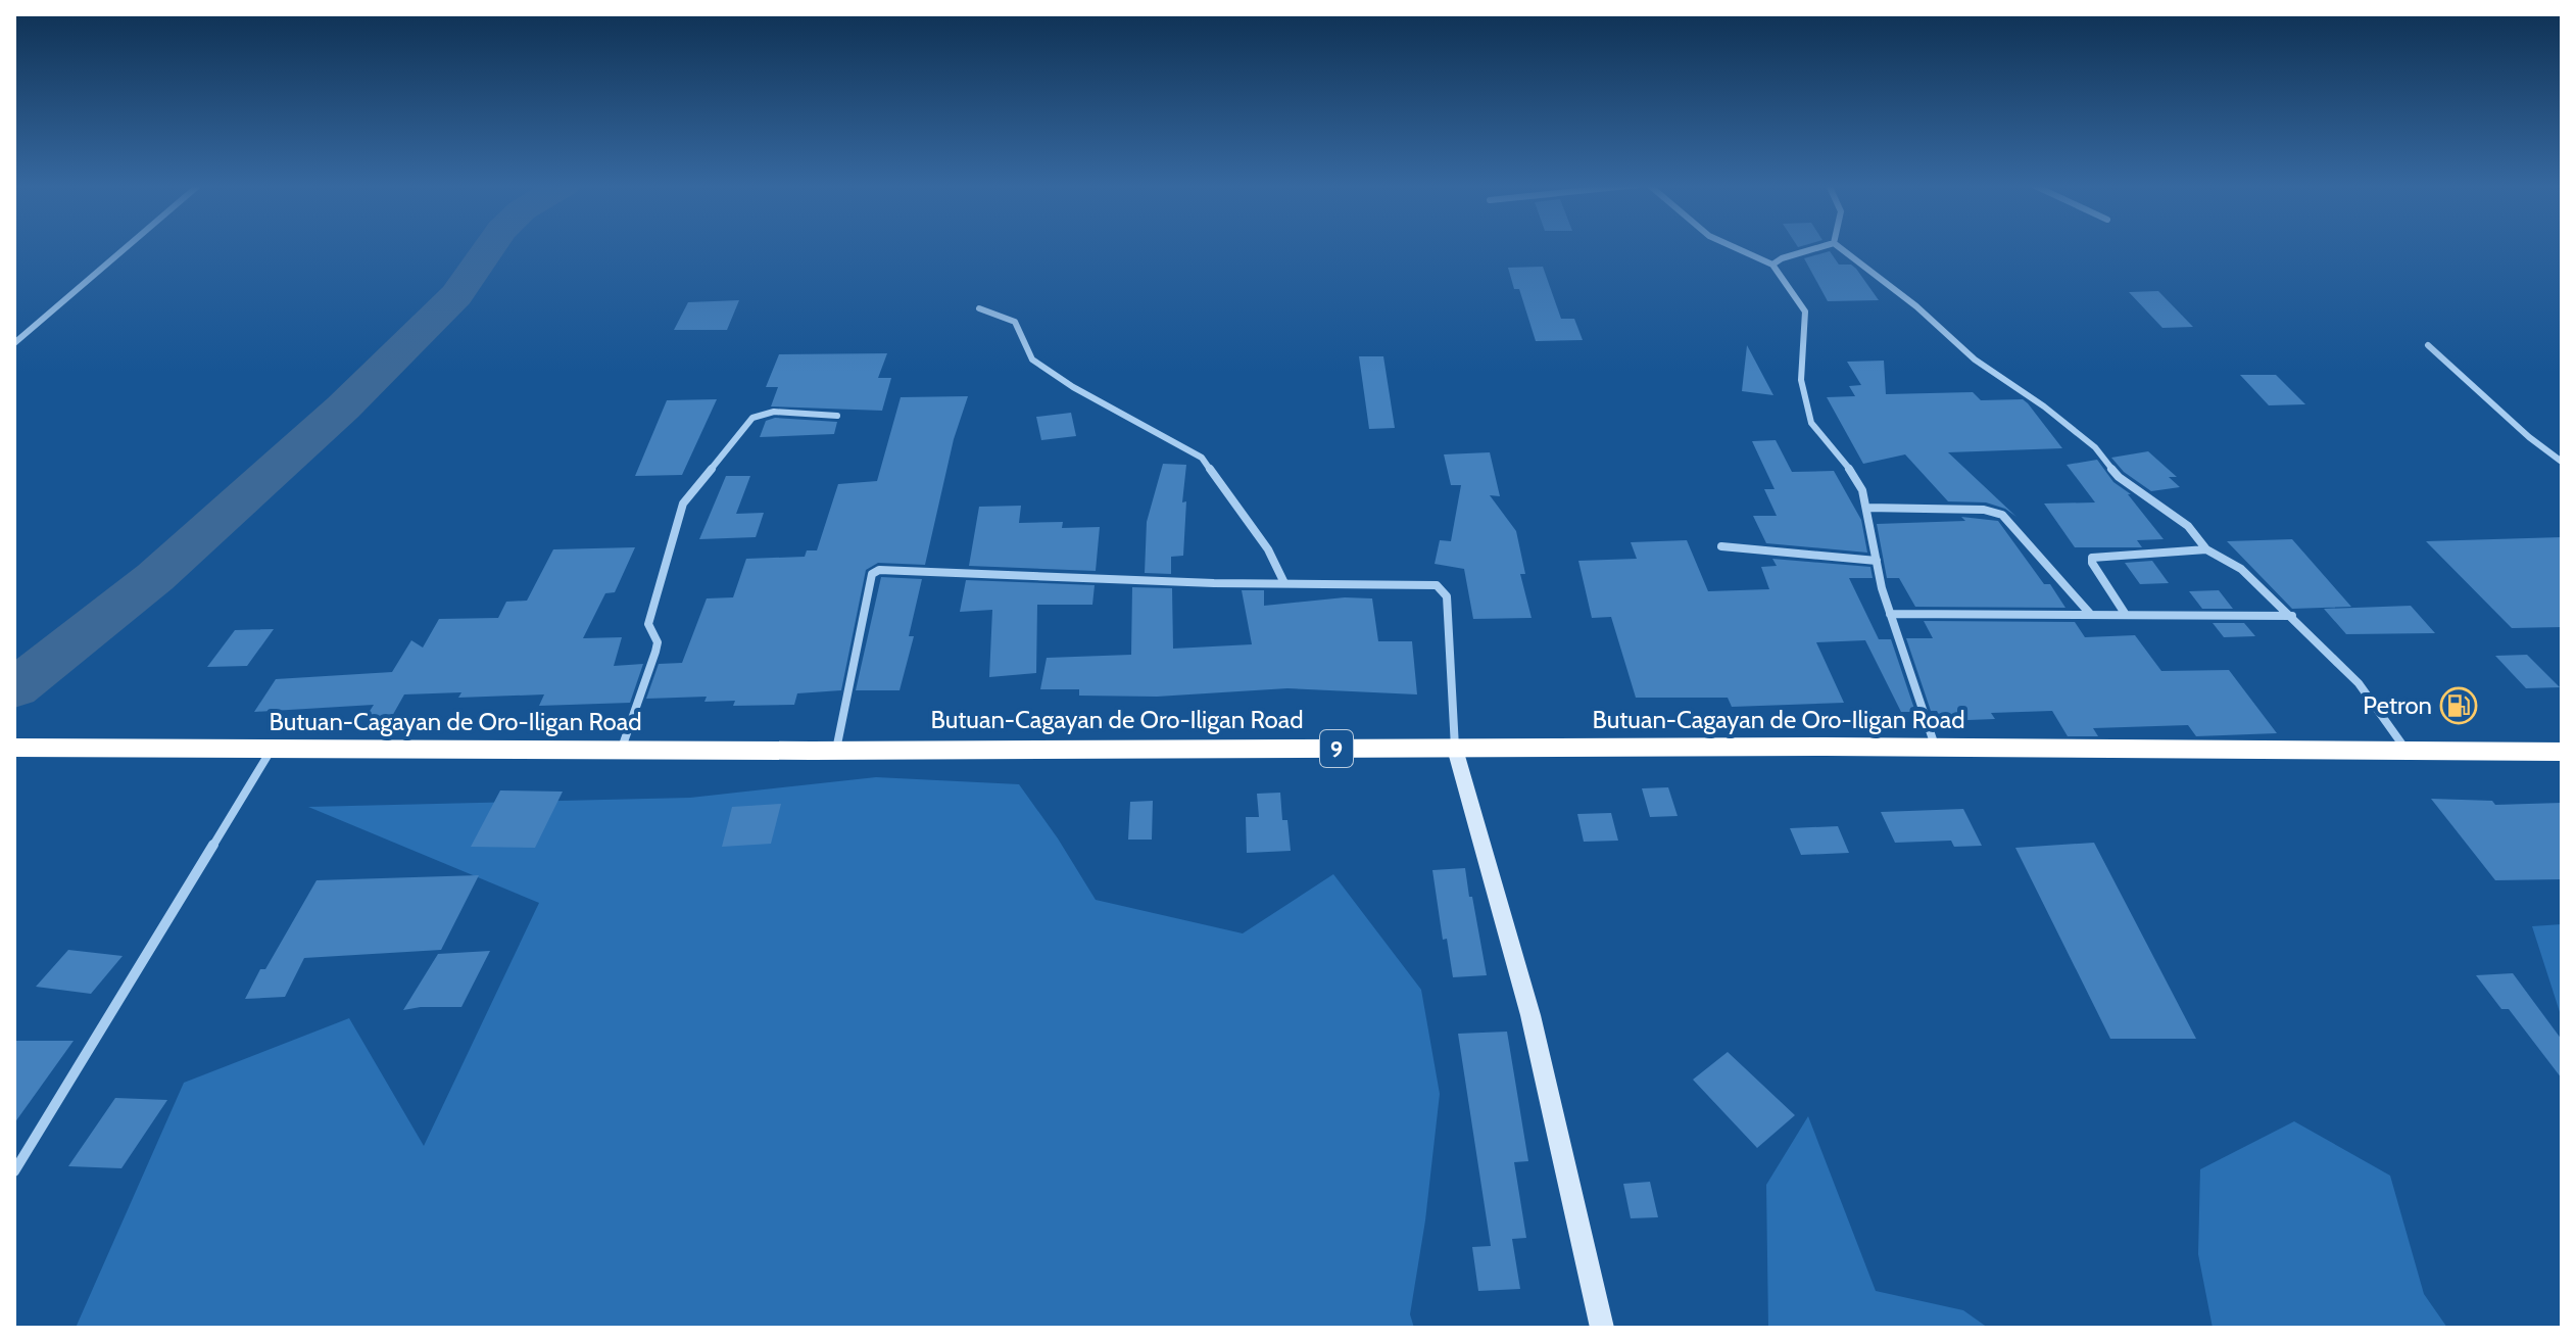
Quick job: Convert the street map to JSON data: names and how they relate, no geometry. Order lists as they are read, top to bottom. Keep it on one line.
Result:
{"streets":{"highway":["Butuan-Cagayan de Oro-Iligan Road","9"]},"places":{"fuel station":["Petron"]}}
